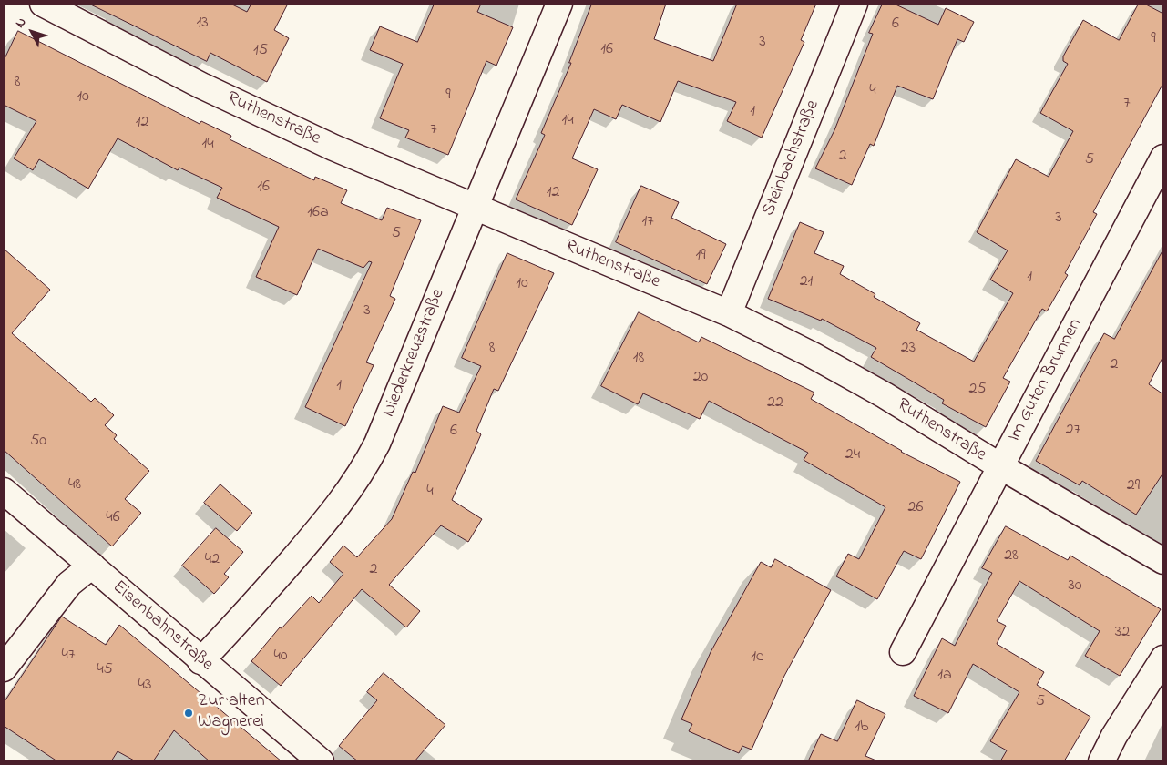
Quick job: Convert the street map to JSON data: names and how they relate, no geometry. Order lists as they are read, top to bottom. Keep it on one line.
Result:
{"streets":{"street":["Ruthenstraße","Steinbachstraße","Niederkreuzstraße","Im Guten Brunnen","Eisenbahnstraße"]},"crossings":[["Ruthenstraße","Steinbachstraße"],["Ruthenstraße","Niederkreuzstraße"],["Ruthenstraße","Im Guten Brunnen"],["Niederkreuzstraße","Eisenbahnstraße"]],"places":["Zur alten Wagnerei"],"house_numbers":["13","6","9","3","16","15","8","4","9","10","7","1","14","12","7","14","2","5","16","12","16a","3","17","5","19","1","21","10","3","8","23","18","2","20","1","25","22","27","6","50","24","48","29","4","26","46","28","42","2","30","32","47","40","1c","45","1a","43","5","1b"],"north":"top left"}
